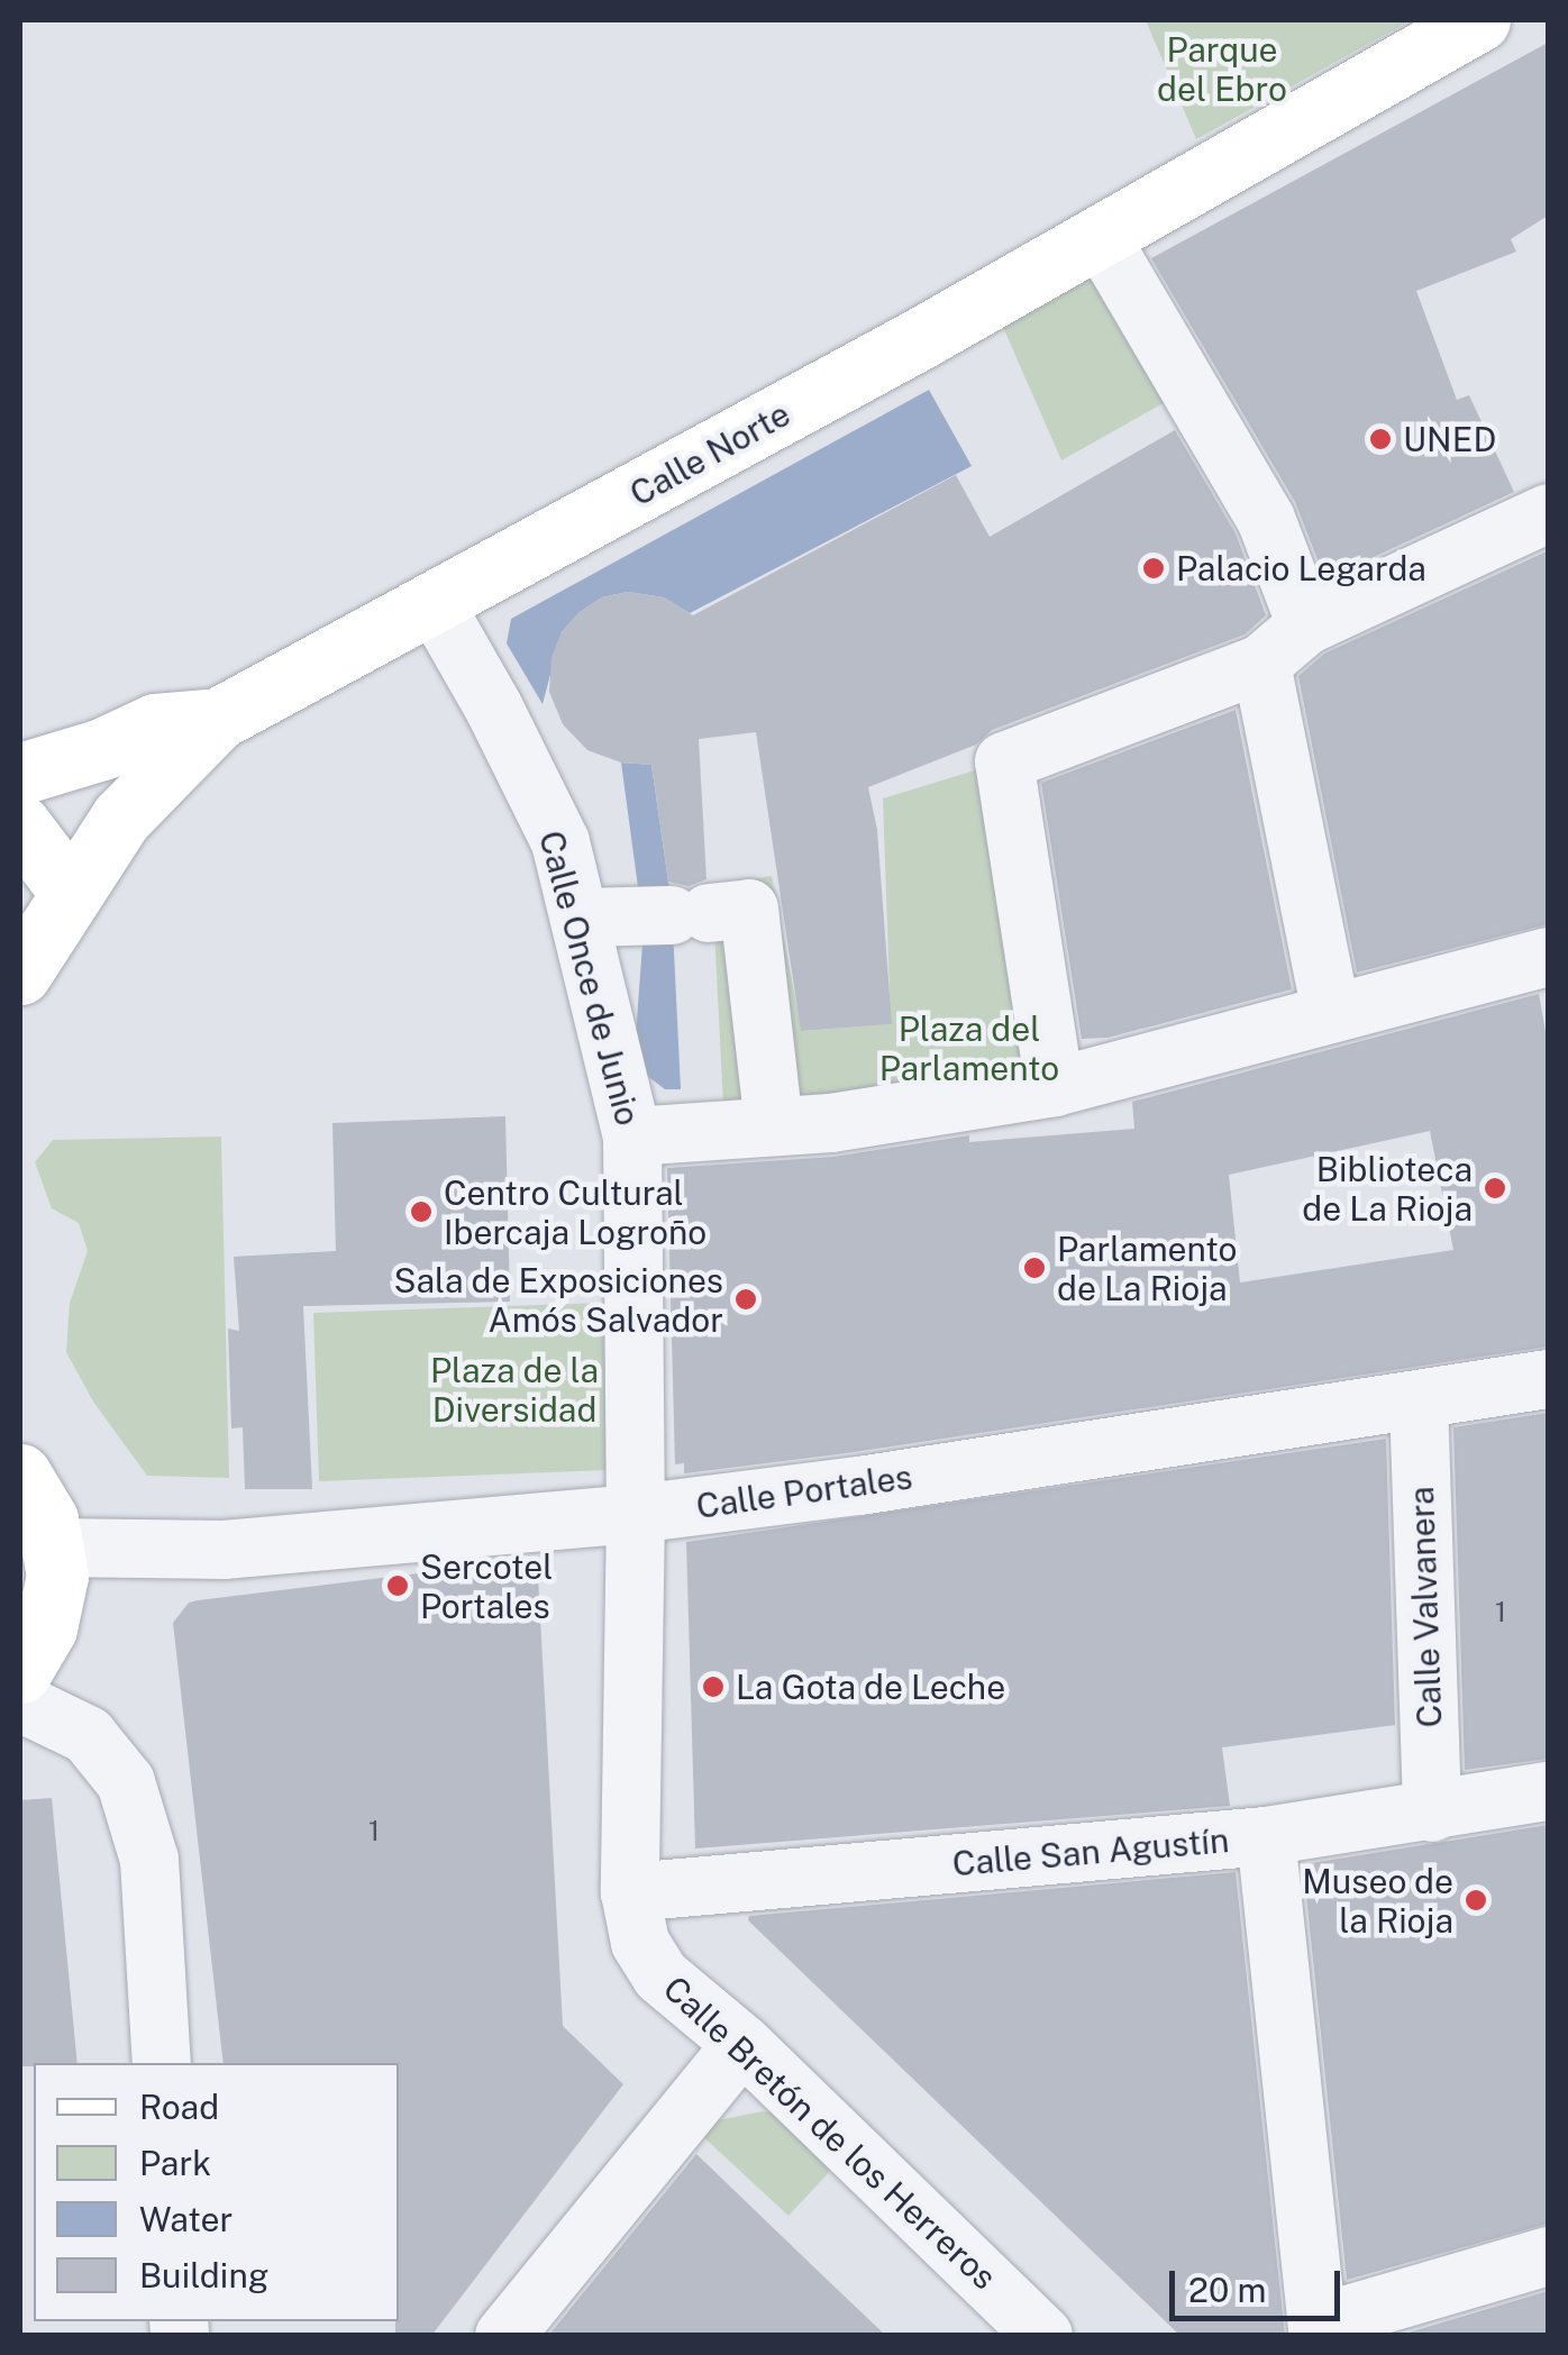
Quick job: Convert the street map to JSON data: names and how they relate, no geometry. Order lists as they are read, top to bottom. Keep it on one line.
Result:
{"streets":{"main road":["Calle Norte"],"street":["Calle Once de Junio","Calle Portales","Calle Valvanera","Calle San Agustín","Calle Bretón de los Herreros"]},"crossings":[["Calle Norte","Calle Once de Junio"],["Calle Once de Junio","Calle Portales"],["Calle Once de Junio","Calle Bretón de los Herreros"],["Calle Portales","Calle Valvanera"],["Calle Portales","Calle Bretón de los Herreros"],["Calle Valvanera","Calle San Agustín"],["Calle San Agustín","Calle Bretón de los Herreros"]],"parks":["Parque del Ebro","Plaza del Parlamento","Plaza de la Diversidad"],"places":["UNED","Palacio Legarda","Biblioteca de La Rioja","Centro Cultural Ibercaja Logroño","Parlamento de La Rioja","Sala de Exposiciones Amós Salvador","Sercotel Portales","La Gota de Leche","Museo de la Rioja"],"house_numbers":["1","1"],"legend":["Road","Park","Water","Building"],"scale_bar":"20 m"}
